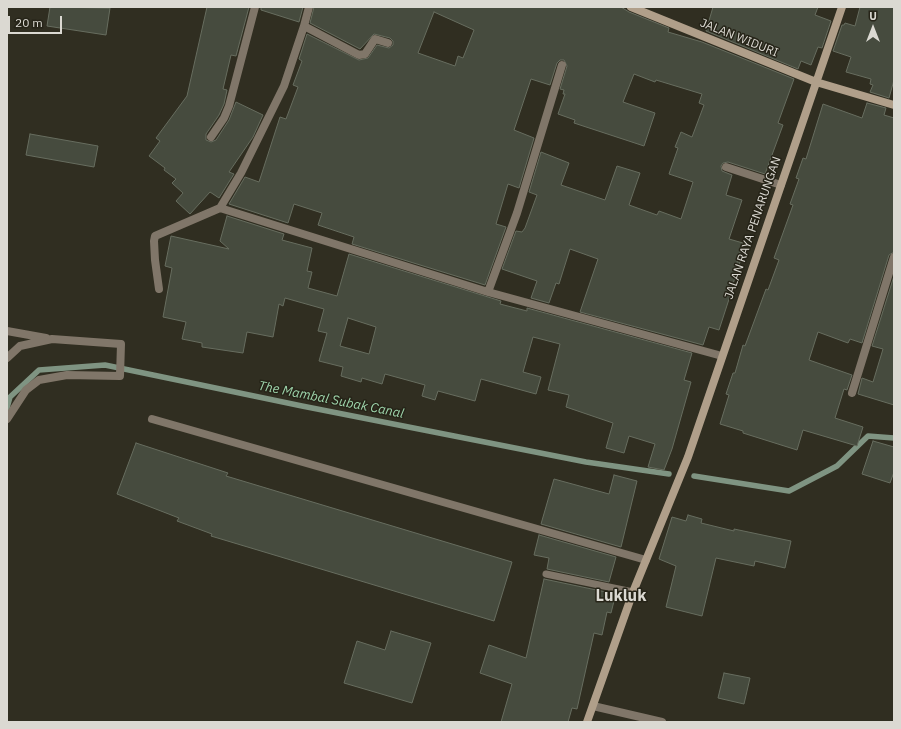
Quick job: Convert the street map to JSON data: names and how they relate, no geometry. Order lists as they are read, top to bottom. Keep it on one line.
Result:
{"streets":{"main road":["JALAN WIDURI","JALAN RAYA PENARUNGAN"]},"crossings":[["JALAN WIDURI","JALAN RAYA PENARUNGAN"]],"districts":["Lukluk"],"water":["The Mambal Subak Canal"],"scale_bar":"20 m","north":"top"}
